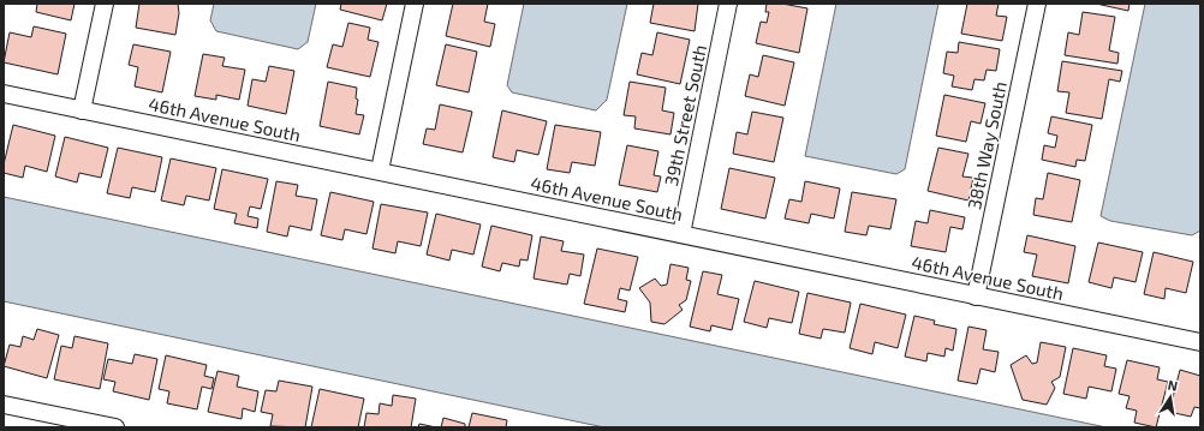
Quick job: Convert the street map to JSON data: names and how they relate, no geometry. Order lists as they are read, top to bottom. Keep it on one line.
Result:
{"streets":{"street":["39th Street South","46th Avenue South","38th Way South"]},"crossings":[["39th Street South","46th Avenue South"],["46th Avenue South","38th Way South"]],"north":"top"}
